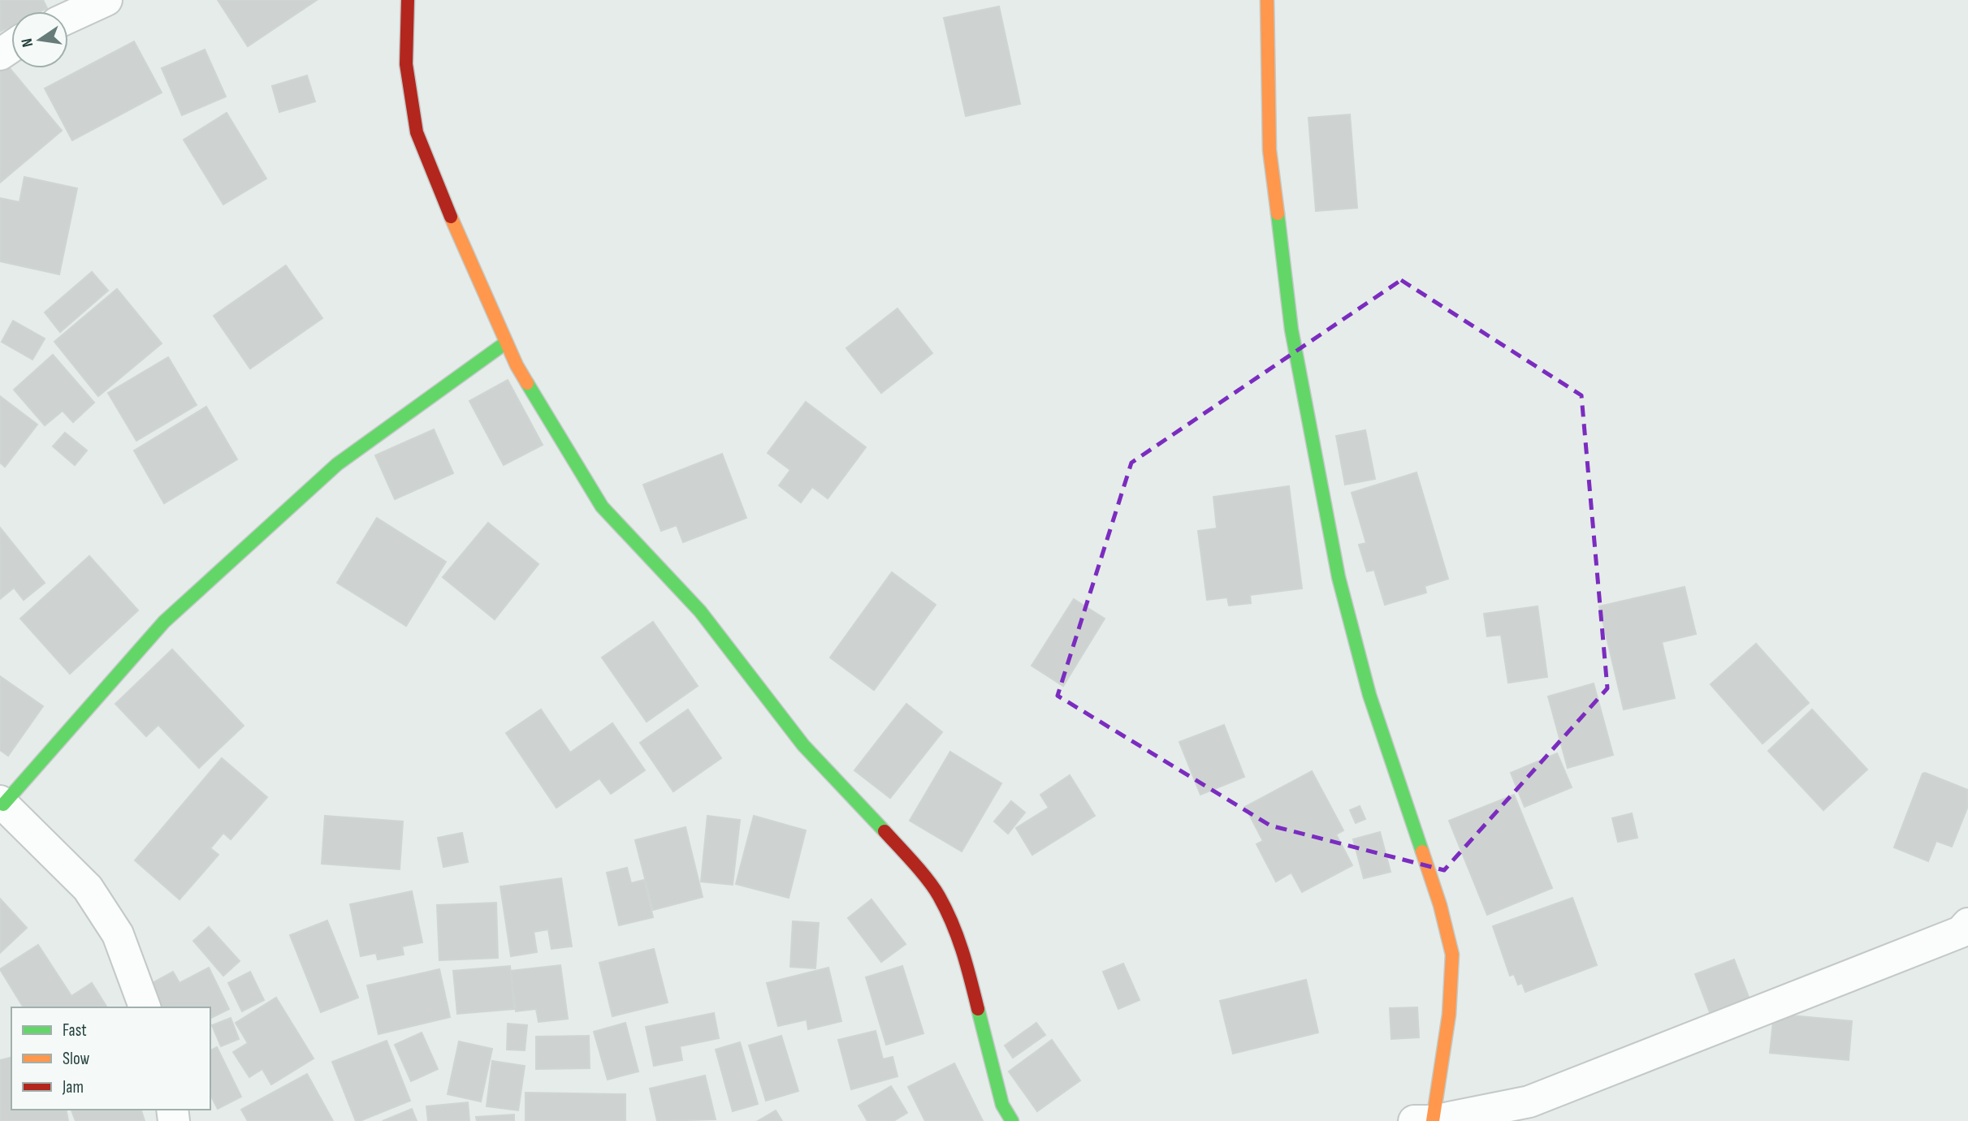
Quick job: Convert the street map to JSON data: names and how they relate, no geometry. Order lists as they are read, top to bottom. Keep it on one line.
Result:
{"legend":["Fast","Slow","Jam"],"north":"left"}
